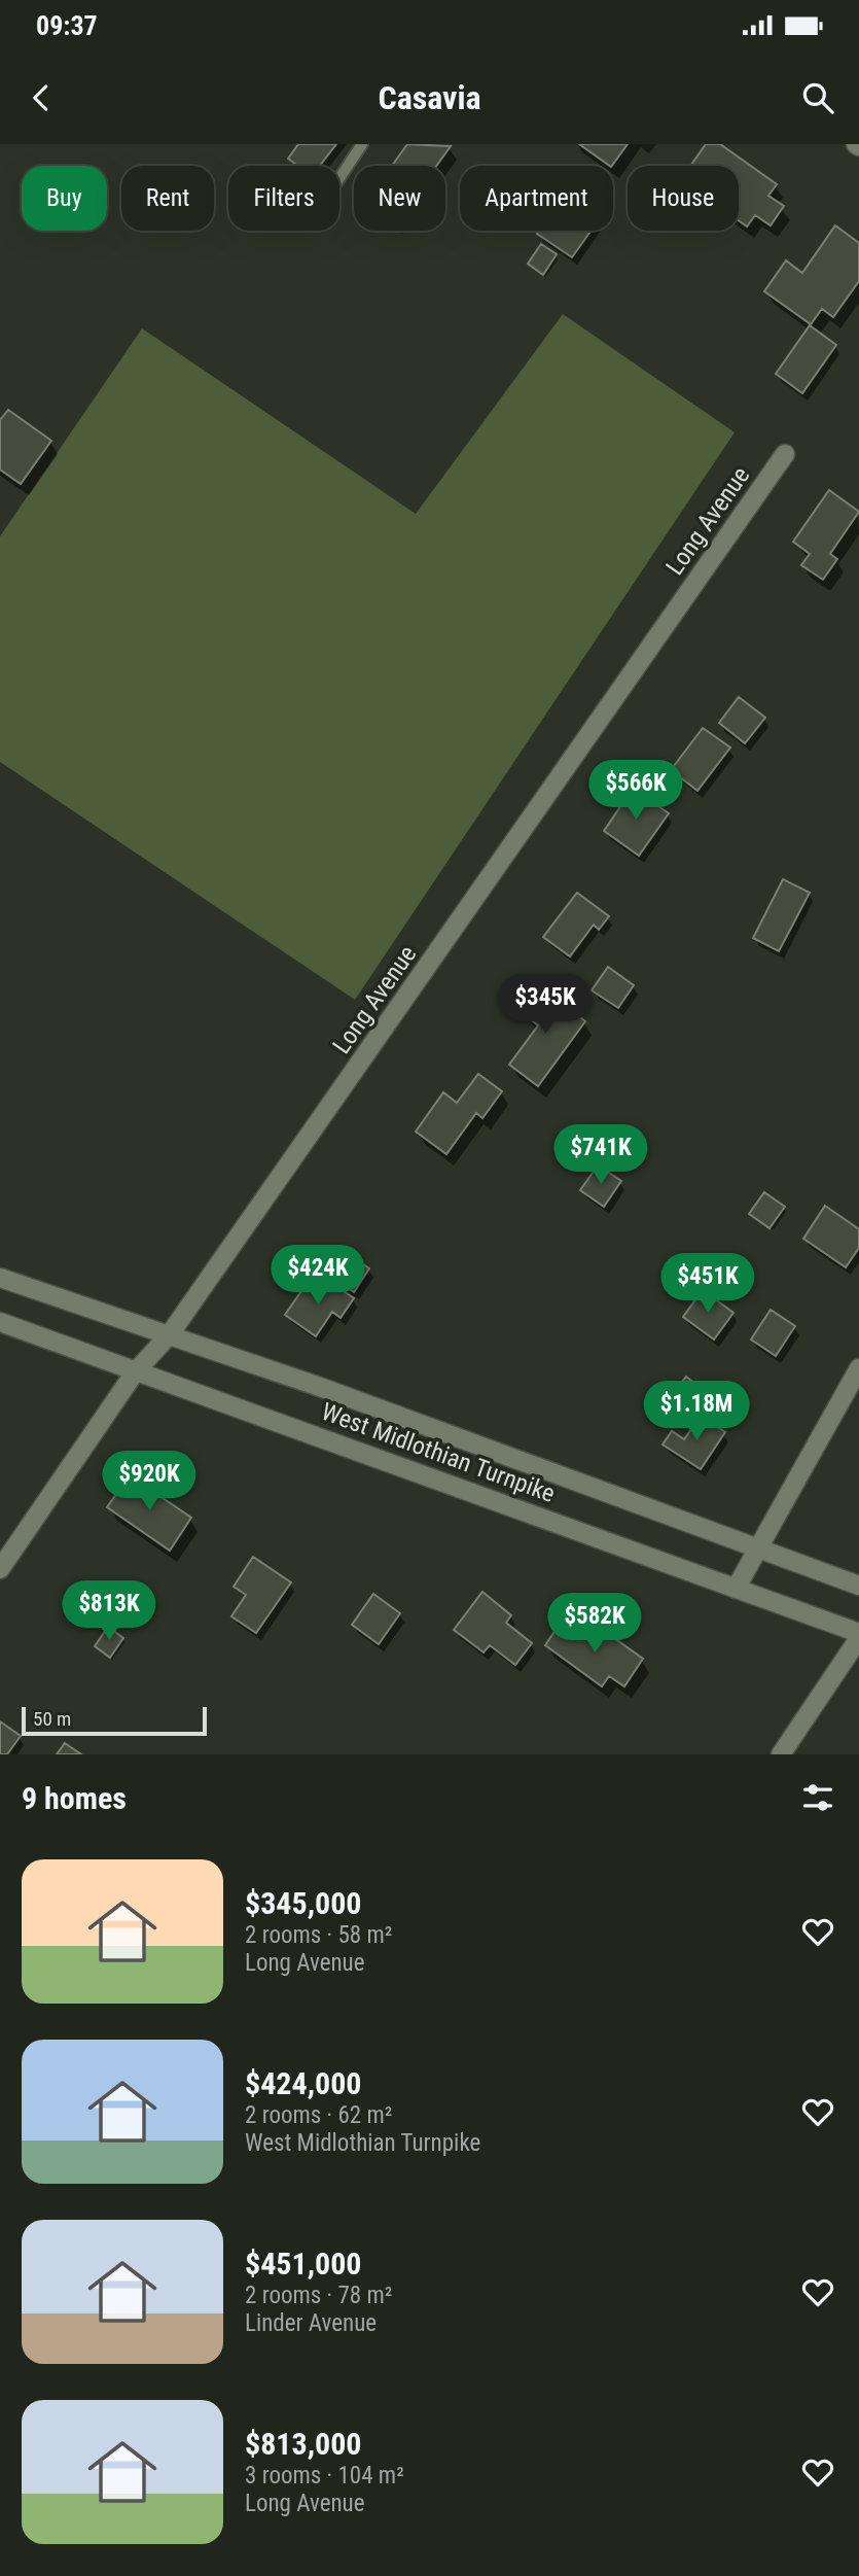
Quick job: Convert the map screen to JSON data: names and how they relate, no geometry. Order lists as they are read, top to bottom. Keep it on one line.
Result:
{"streets":{"main road":["Long Avenue","West Midlothian Turnpike"]},"crossings":[["Long Avenue","West Midlothian Turnpike"]],"scale_bar":"50 m","page":{"status":"09:37","header":"Casavia","chip":["Buy","Rent","Filters","New","Apartment","House"],"price":["$566K","$345K","$741K","$424K","$451K","$1.18M","$920K","$813K","$582K"],"scale":"50 m","heading":"9 homes","list":[{"name":"$345,000","note":"2 rooms · 58 m² · Long Avenue"},{"name":"$424,000","note":"2 rooms · 62 m² · West Midlothian Turnpike"},{"name":"$451,000","note":"2 rooms · 78 m² · Linder Avenue"},{"name":"$813,000","note":"3 rooms · 104 m² · Long Avenue"}]}}
